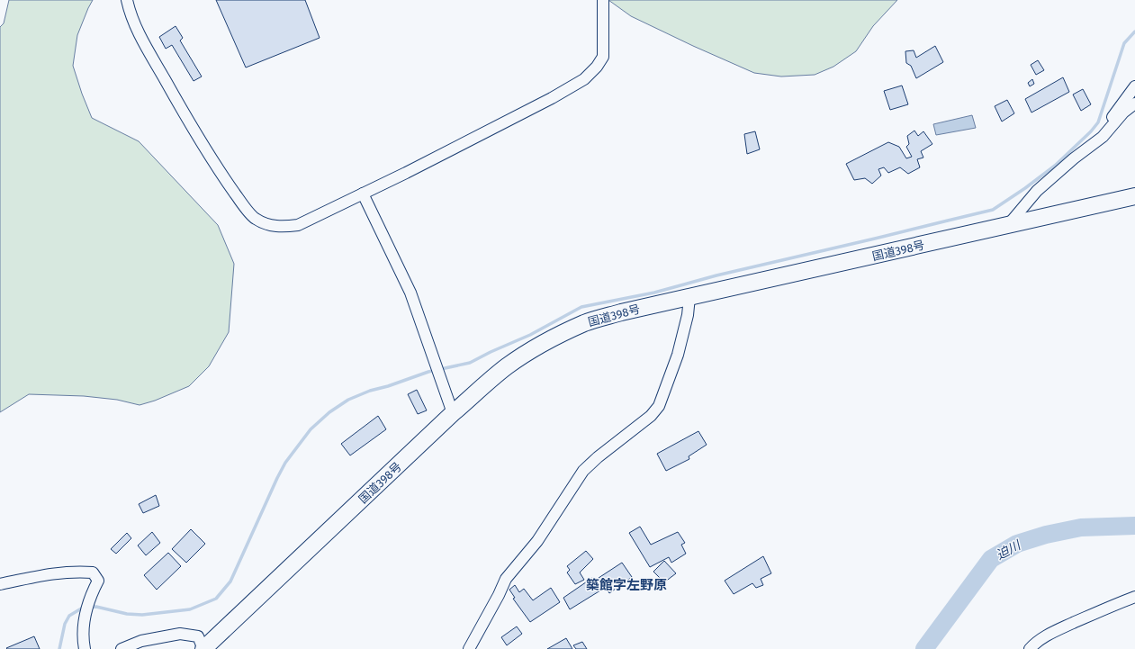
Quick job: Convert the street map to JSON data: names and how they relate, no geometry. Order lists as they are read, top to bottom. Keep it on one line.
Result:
{"streets":{"highway":["国道398号"]},"districts":["築館字左野原"],"water":["迫川"]}
